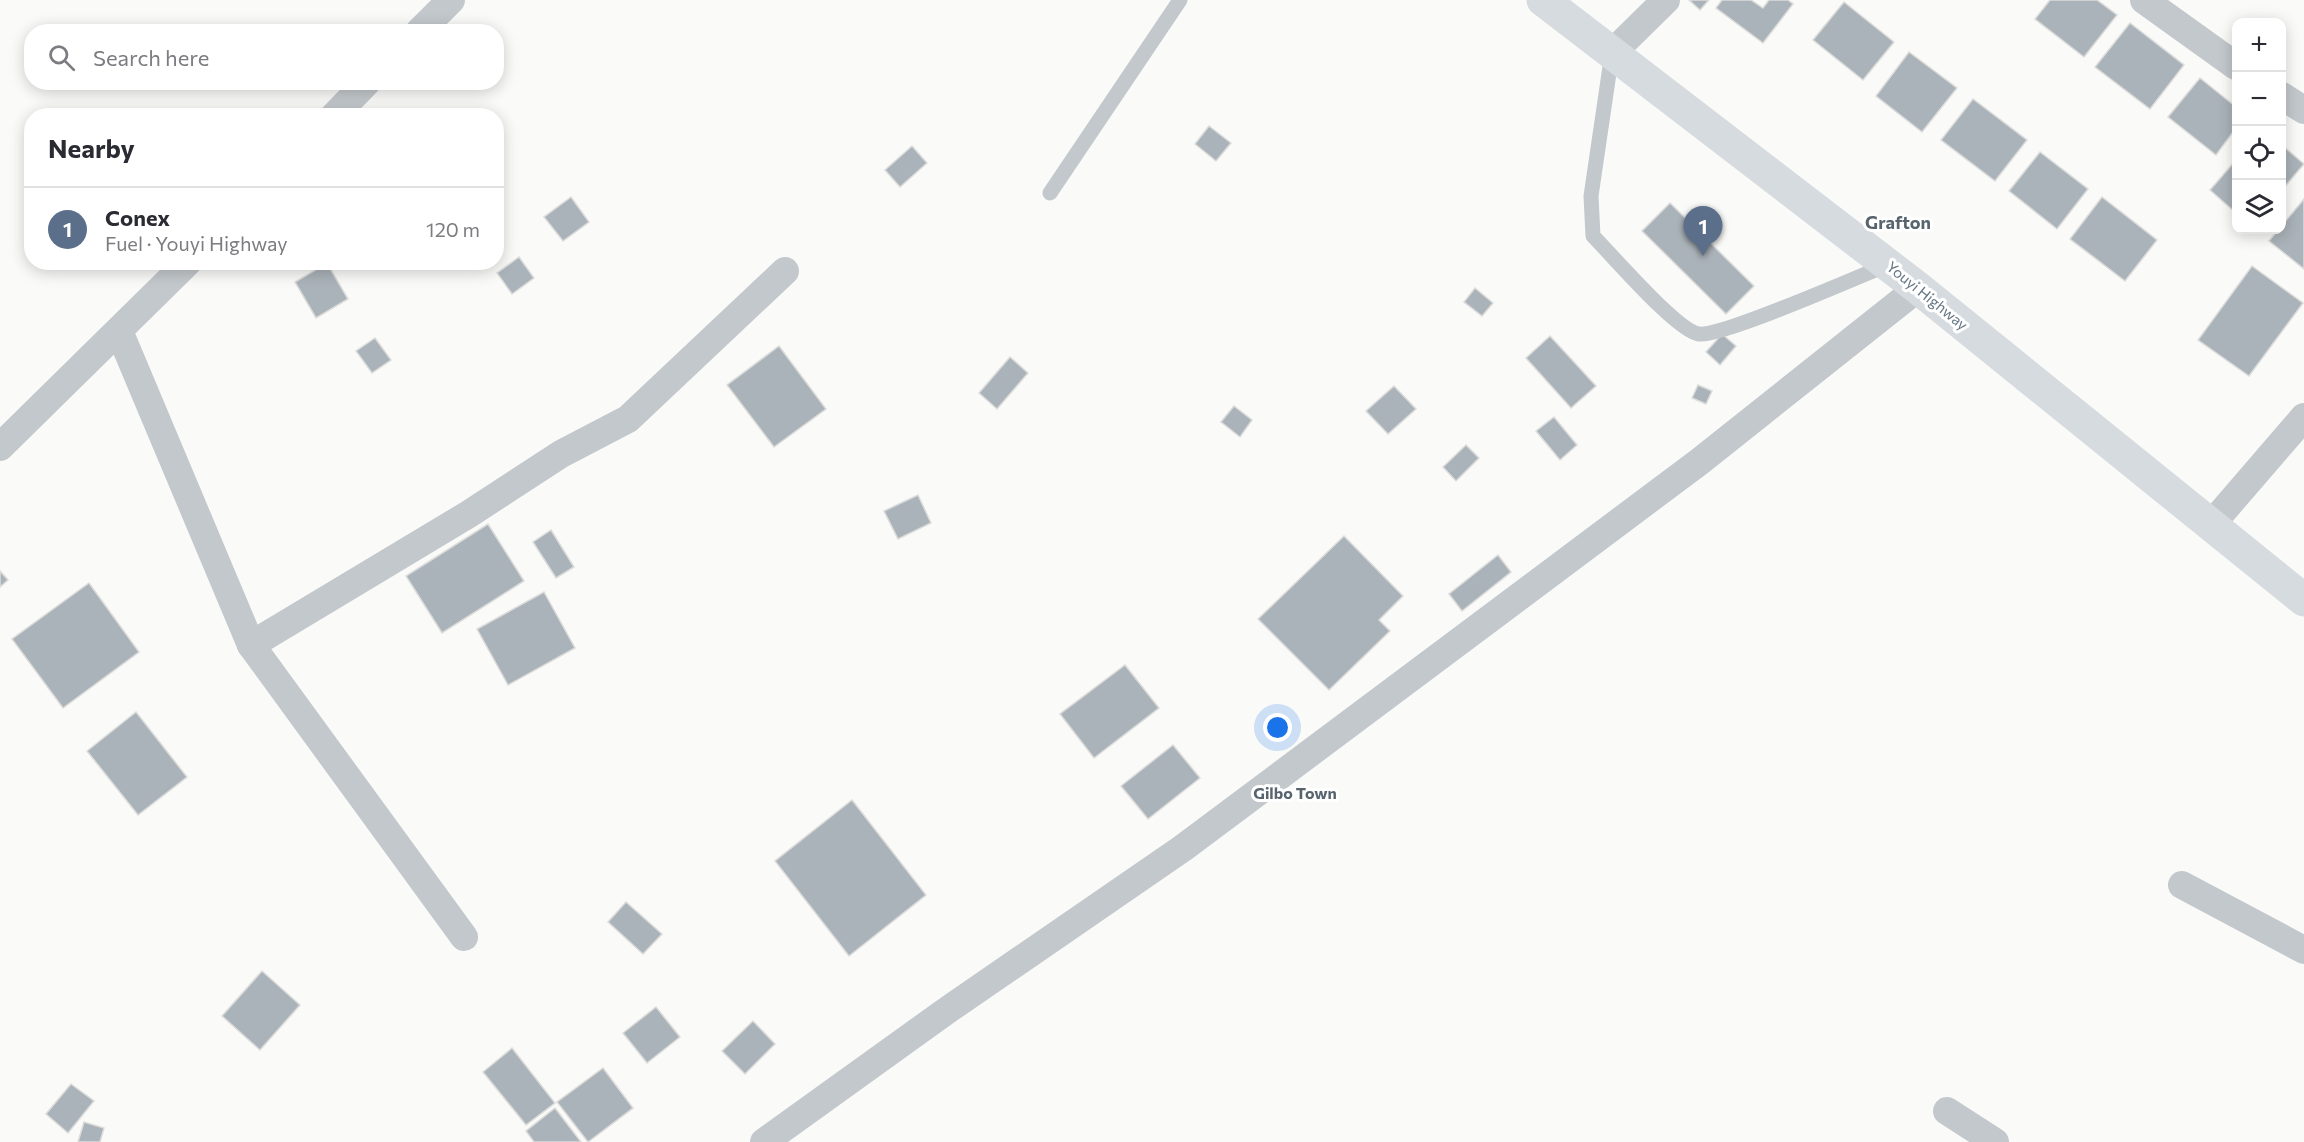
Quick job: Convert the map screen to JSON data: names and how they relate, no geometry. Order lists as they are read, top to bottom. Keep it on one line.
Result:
{"streets":{"main road":["Youyi Highway"]},"districts":["Grafton","Gilbo Town"],"page":{"map_buttons":["+","−"],"search":"Search here","heading":"Nearby","list":[{"mark":"1","name":"Conex","note":"Fuel · Youyi Highway","value":"120 m"}],"pins":"1"}}
